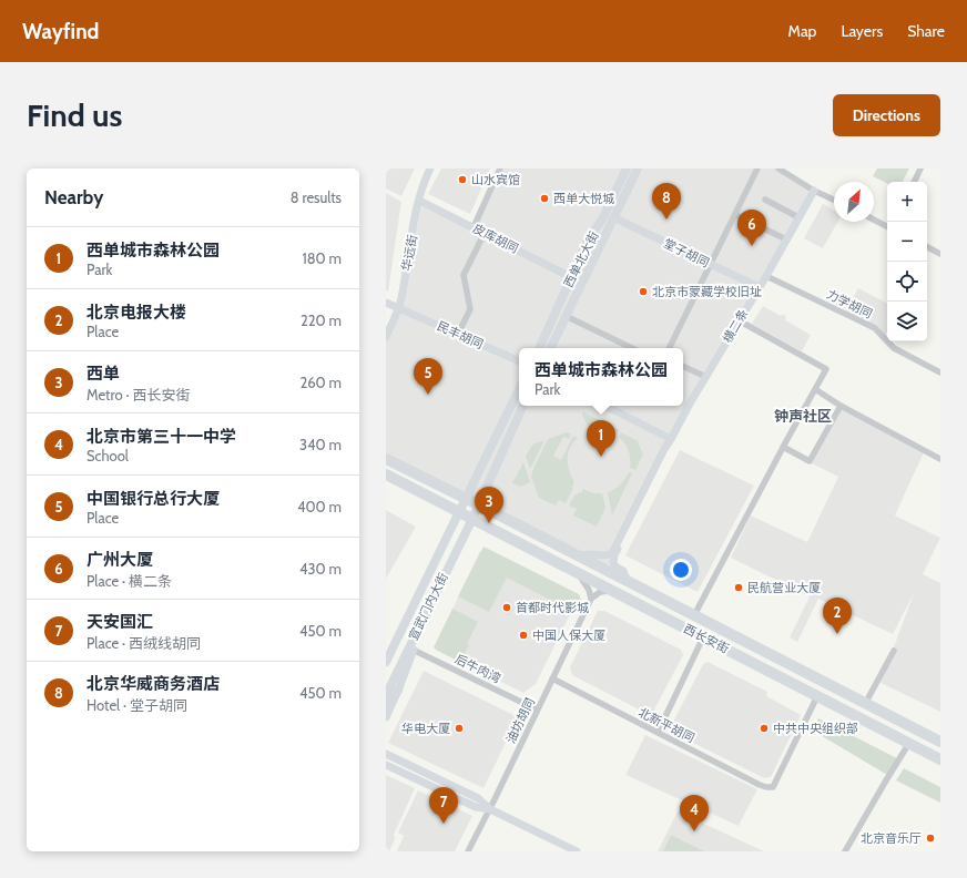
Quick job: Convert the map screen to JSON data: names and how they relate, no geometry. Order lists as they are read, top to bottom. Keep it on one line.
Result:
{"streets":{"highway":["西长安街"],"main road":["西单北大街","宣武门内大街"],"street":["皮库胡同","华远街","堂子胡同","力学胡同","横二条","民丰胡同","后牛肉湾","油坊胡同","北新平胡同"]},"crossings":[["皮库胡同","华远街"],["皮库胡同","西单北大街"],["华远街","民丰胡同"],["堂子胡同","西单北大街"],["堂子胡同","横二条"],["力学胡同","横二条"],["横二条","西长安街"],["宣武门内大街","西长安街"],["宣武门内大街","后牛肉湾"],["西长安街","北新平胡同"],["后牛肉湾","油坊胡同"],["油坊胡同","北新平胡同"]],"districts":["钟声社区"],"places":["山水宾馆","西单大悦城","北京市蒙藏学校旧址","民航营业大厦","首都时代影城","中国人保大厦","华电大厦","中共中央组织部","北京音乐厅"],"north":"top right","page":{"header":"Wayfind","nav":["Map","Layers","Share"],"buttons":"Directions","title":"Find us","heading":["Nearby","8 results"],"map_buttons":["+","−"],"pins":["8","6","5","1","3","2","7","4"],"list":[{"mark":"1","name":"西单城市森林公园","note":"Park","value":"180 m"},{"mark":"2","name":"北京电报大楼","note":"Place","value":"220 m"},{"mark":"3","name":"西单","note":"Metro · 西长安街","value":"260 m"},{"mark":"4","name":"北京市第三十一中学","note":"School","value":"340 m"},{"mark":"5","name":"中国银行总行大厦","note":"Place","value":"400 m"},{"mark":"6","name":"广州大厦","note":"Place · 横二条","value":"430 m"},{"mark":"7","name":"天安国汇","note":"Place · 西绒线胡同","value":"450 m"},{"mark":"8","name":"北京华威商务酒店","note":"Hotel · 堂子胡同","value":"450 m"}],"popup":["西单城市森林公园","Park"]}}
